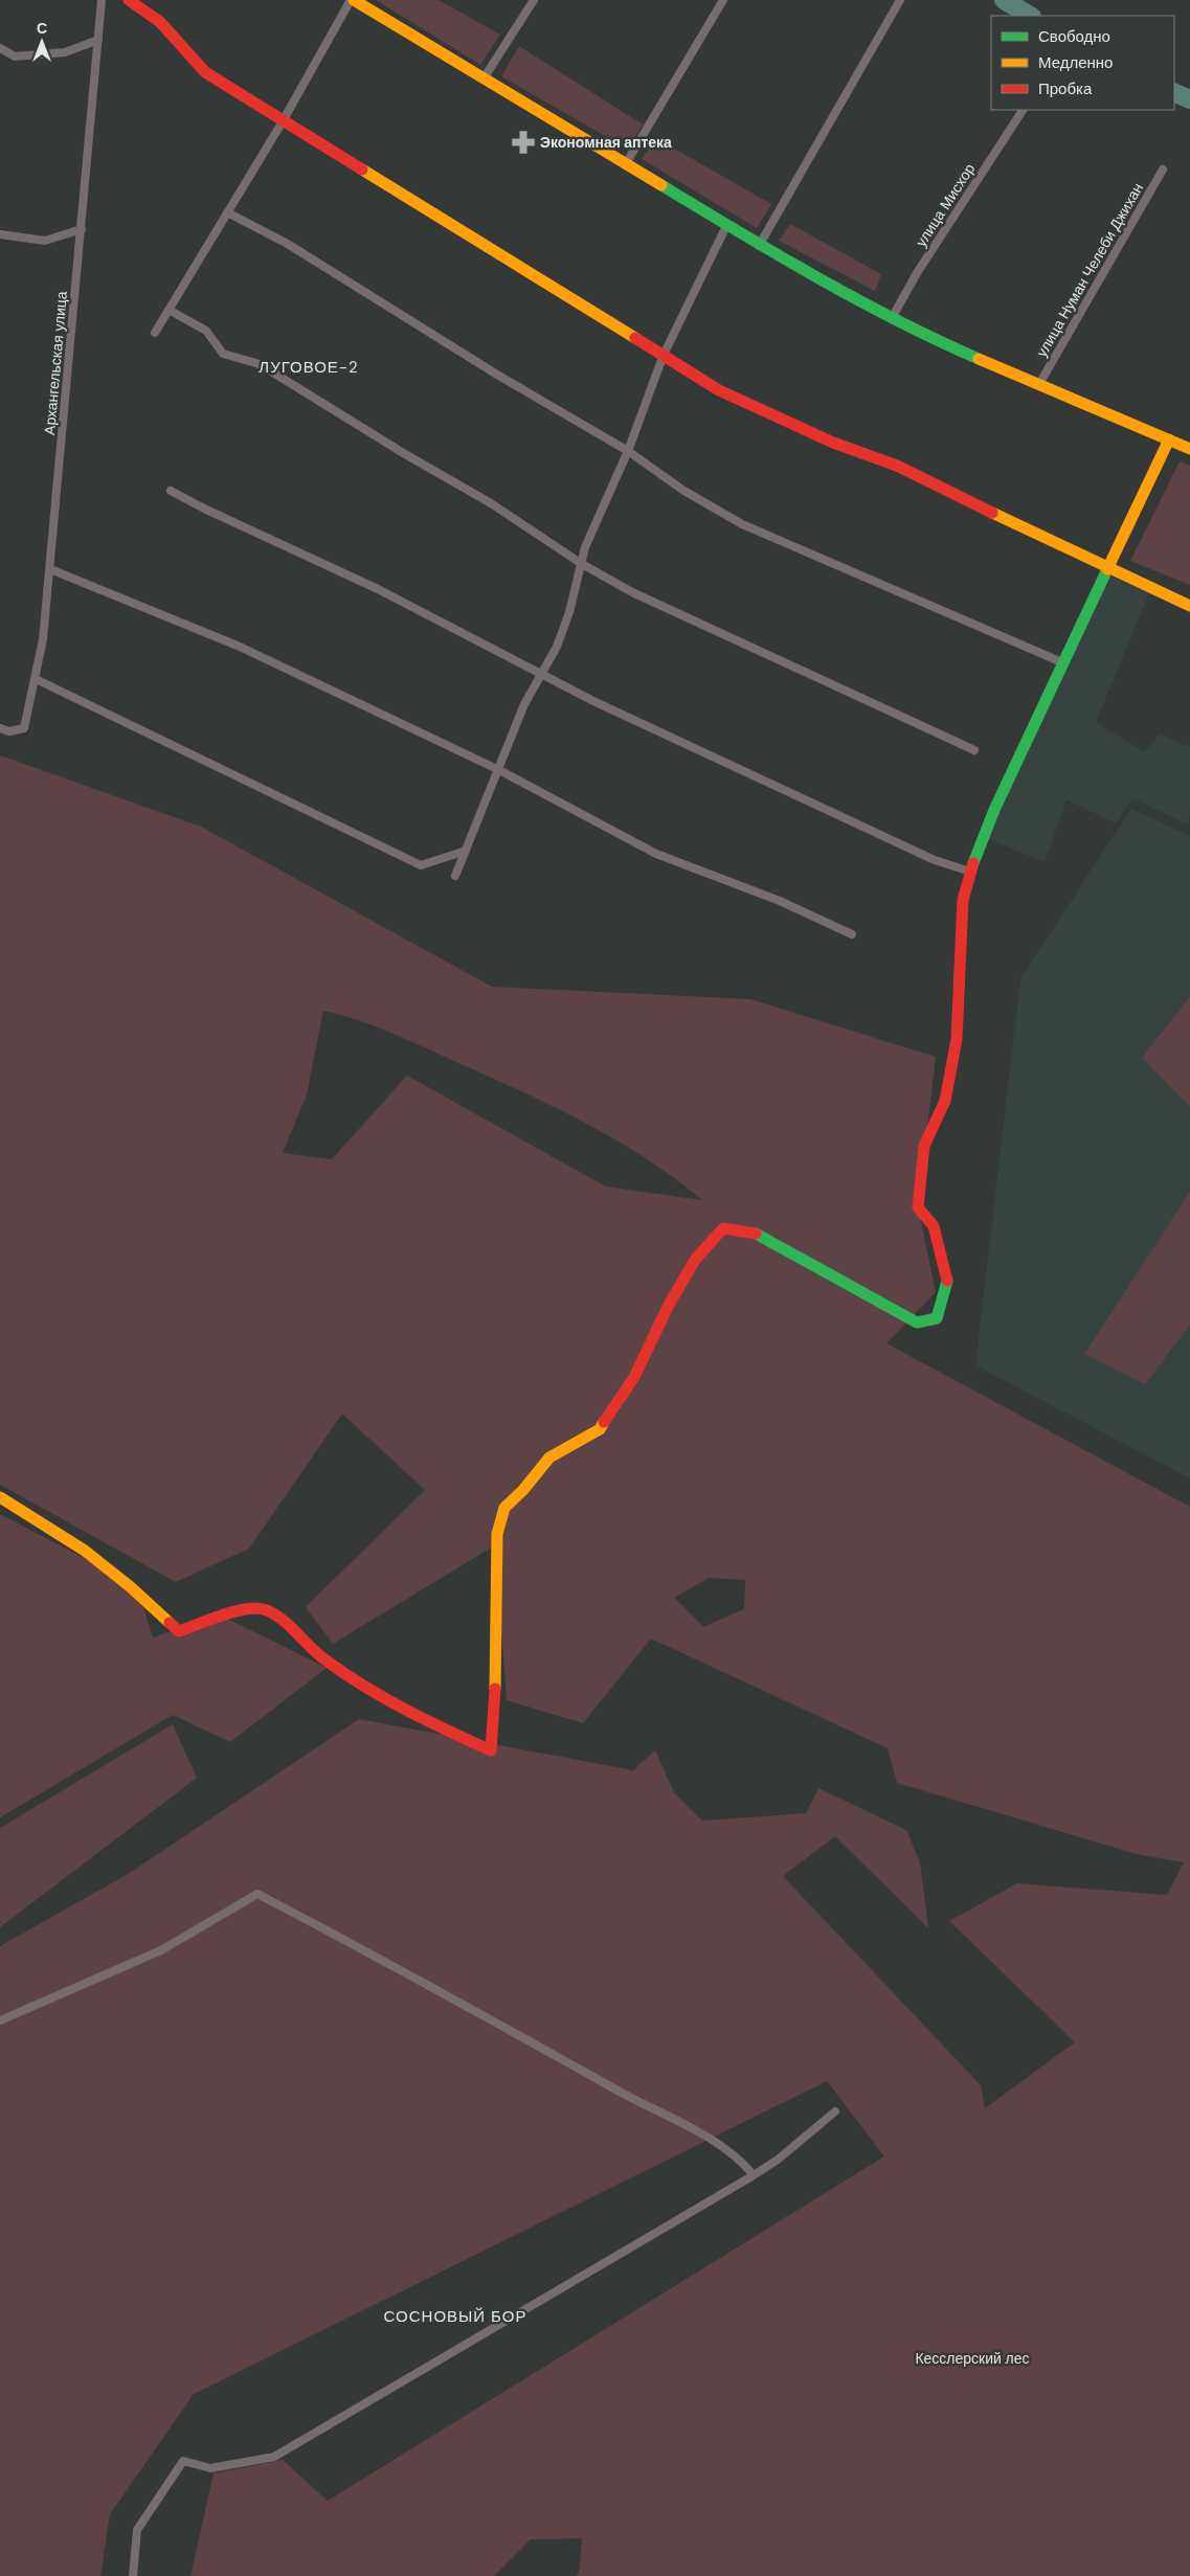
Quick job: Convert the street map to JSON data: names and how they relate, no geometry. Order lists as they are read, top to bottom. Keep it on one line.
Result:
{"streets":{"street":["улица Мисхор","улица Нуман Челеби Джихан","Архангельская улица"]},"districts":["ЛУГОВОЕ-2","СОСНОВЫЙ БОР"],"parks":["Кесслерский лес"],"places":{"pharmacy":["Экономная аптека"]},"legend":["Свободно","Медленно","Пробка"],"north":"top"}
